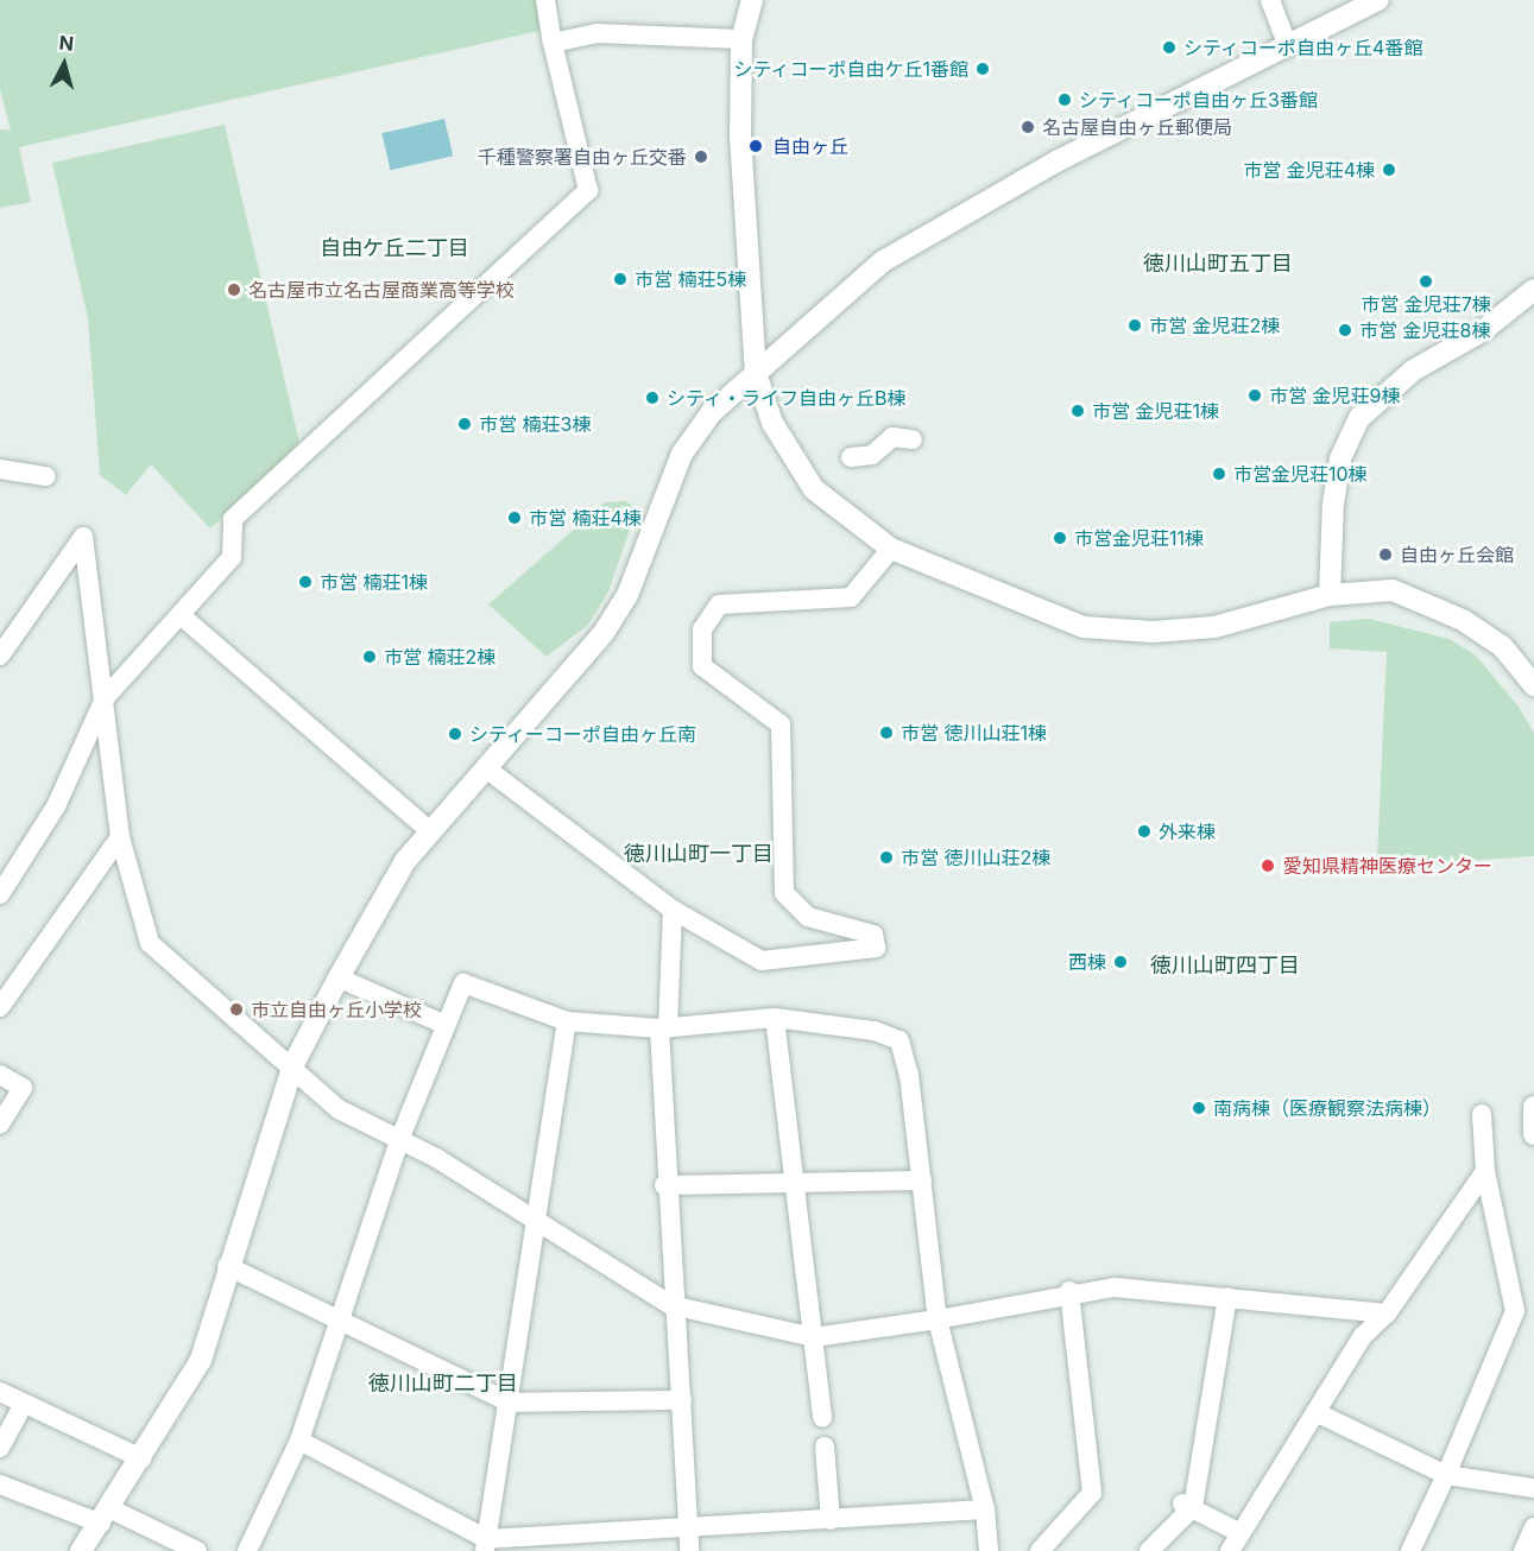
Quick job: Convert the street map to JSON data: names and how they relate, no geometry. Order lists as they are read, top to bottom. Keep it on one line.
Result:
{"districts":["自由ケ丘二丁目","徳川山町五丁目","徳川山町一丁目","徳川山町四丁目","徳川山町二丁目"],"places":["シティコーポ自由ヶ丘4番館","シティコーポ自由ケ丘1番館","シティコーポ自由ヶ丘3番館","名古屋自由ヶ丘郵便局","自由ヶ丘","千種警察署自由ヶ丘交番","市営 金児荘4棟","市営 楠荘5棟","市営 金児荘7棟","名古屋市立名古屋商業高等学校","市営 金児荘2棟","市営 金児荘8棟","市営 金児荘9棟","シティ・ライフ自由ヶ丘B棟","市営 金児荘1棟","市営 楠荘3棟","市営金児荘10棟","市営 楠荘4棟","市営金児荘11棟","自由ヶ丘会館","市営 楠荘1棟","市営 楠荘2棟","市営 徳川山荘1棟","シティーコーポ自由ヶ丘南","外来棟","市営 徳川山荘2棟","愛知県精神医療センター","西棟","市立自由ヶ丘小学校","南病棟（医療観察法病棟）"],"north":"top"}
